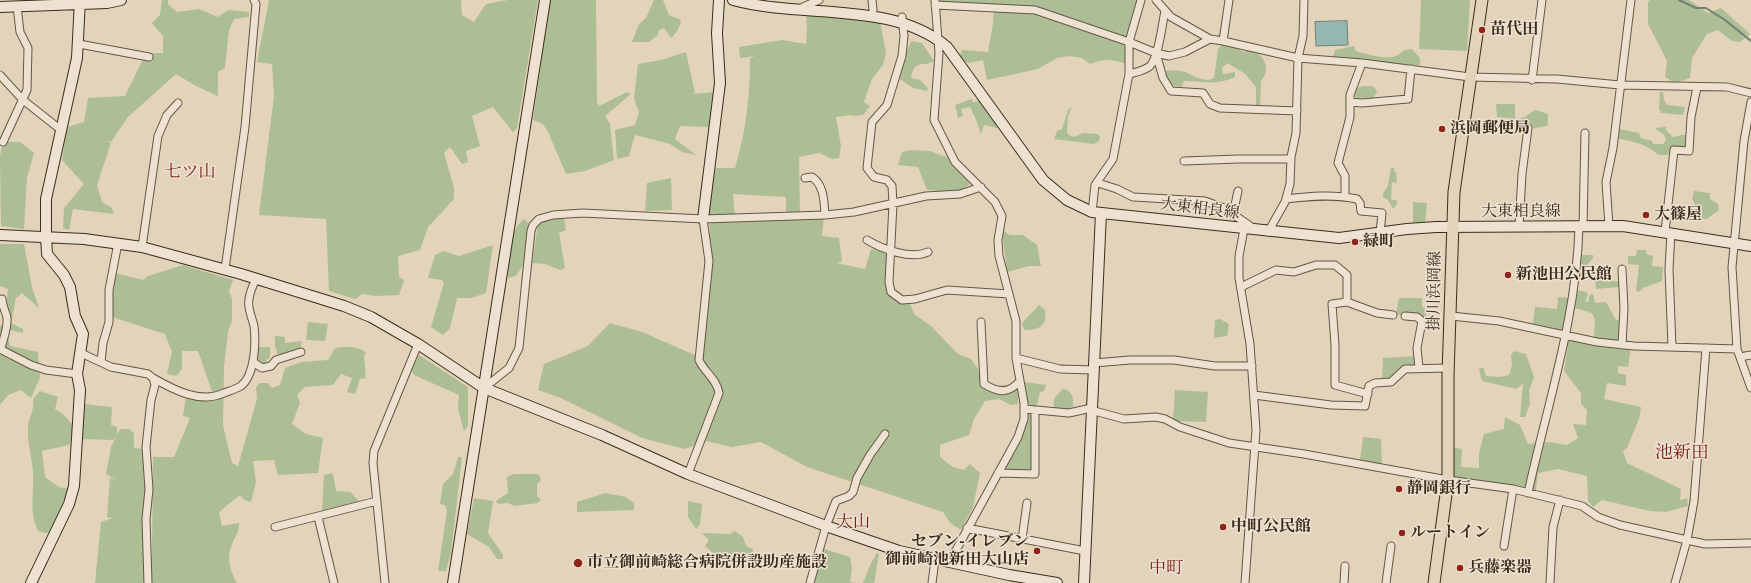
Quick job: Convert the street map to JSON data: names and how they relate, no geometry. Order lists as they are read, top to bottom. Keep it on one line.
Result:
{"streets":{"main road":["掛川浜岡線"],"street":["大東相良線"]},"crossings":[["大東相良線","掛川浜岡線"]],"districts":["七ツ山","池新田","大山","中町"],"places":["苗代田","浜岡郵便局","大篠屋","緑町","新池田公民館","静岡銀行","中町公民館","ルートイン","セブン‐イレブン 御前崎池新田大山店","市立御前崎総合病院併設助産施設","兵藤楽器"]}
